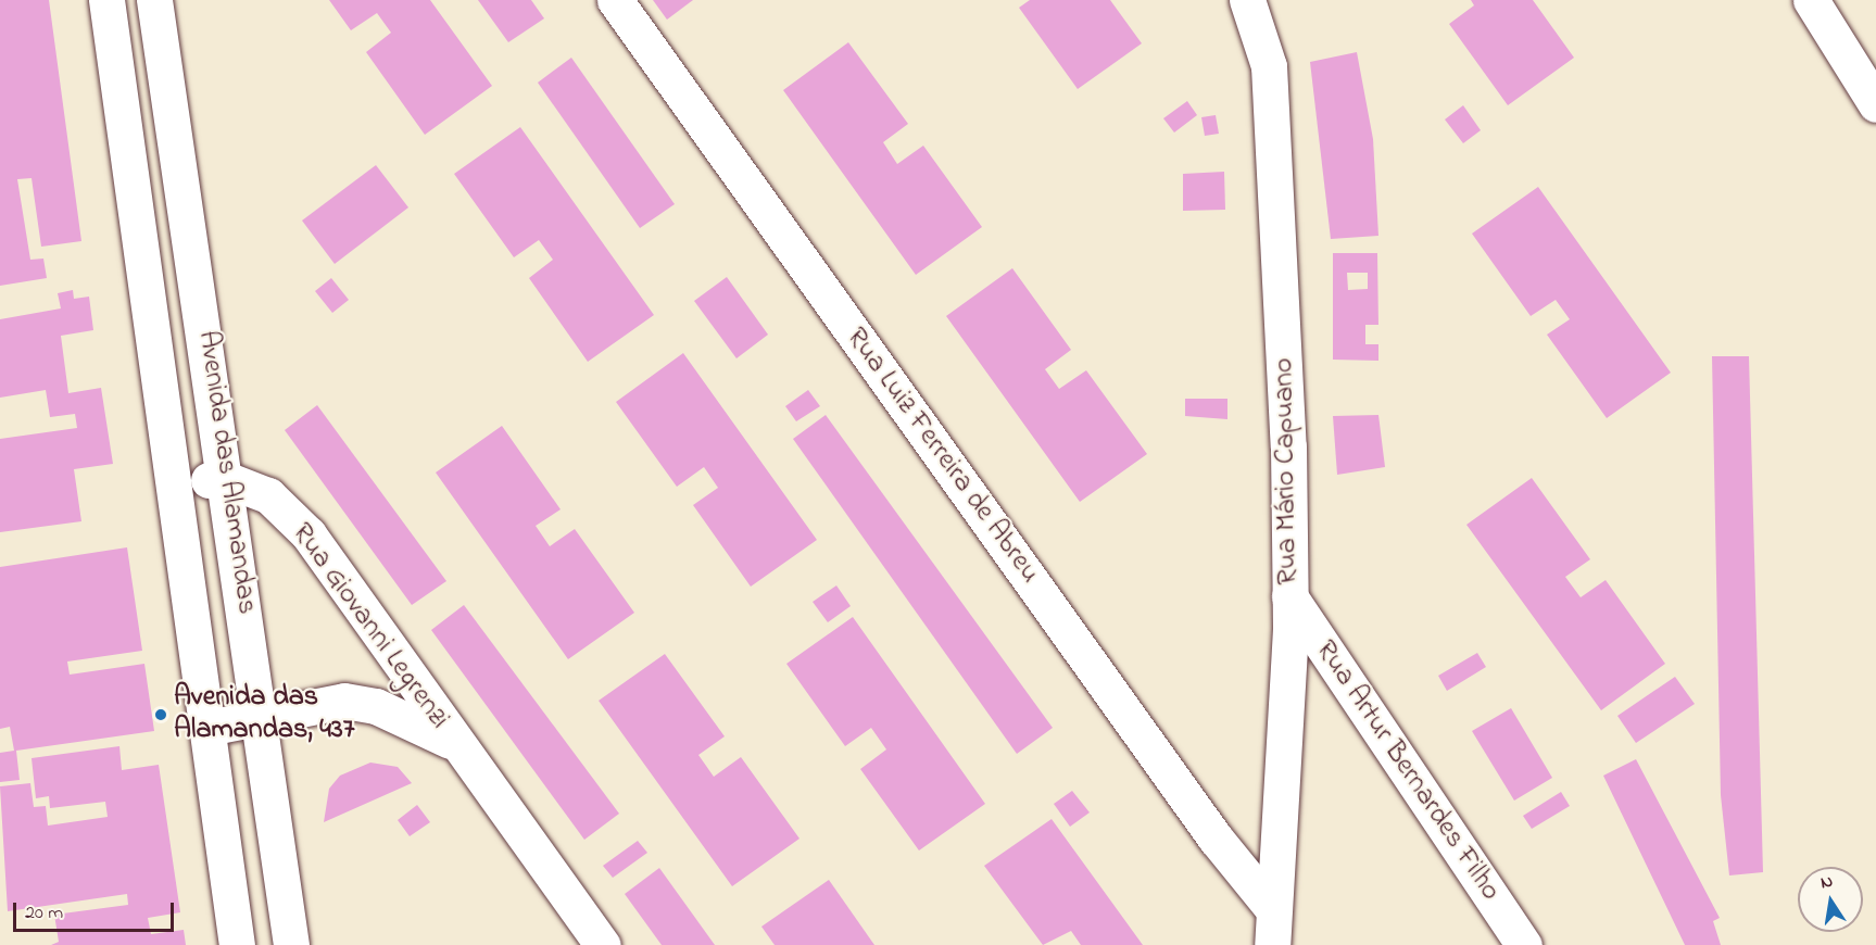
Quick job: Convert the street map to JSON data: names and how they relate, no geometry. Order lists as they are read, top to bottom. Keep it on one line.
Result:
{"streets":{"street":["Rua Luiz Ferreira de Abreu","Rua Mário Capuano","Avenida das Alamandas","Rua Giovanni Legrenzi","Rua Artur Bernardes Filho"]},"crossings":[["Rua Luiz Ferreira de Abreu","Rua Mário Capuano"],["Rua Mário Capuano","Rua Artur Bernardes Filho"],["Avenida das Alamandas","Rua Giovanni Legrenzi"]],"places":["Avenida das Alamandas, 437"],"scale_bar":"20 m","north":"top"}
